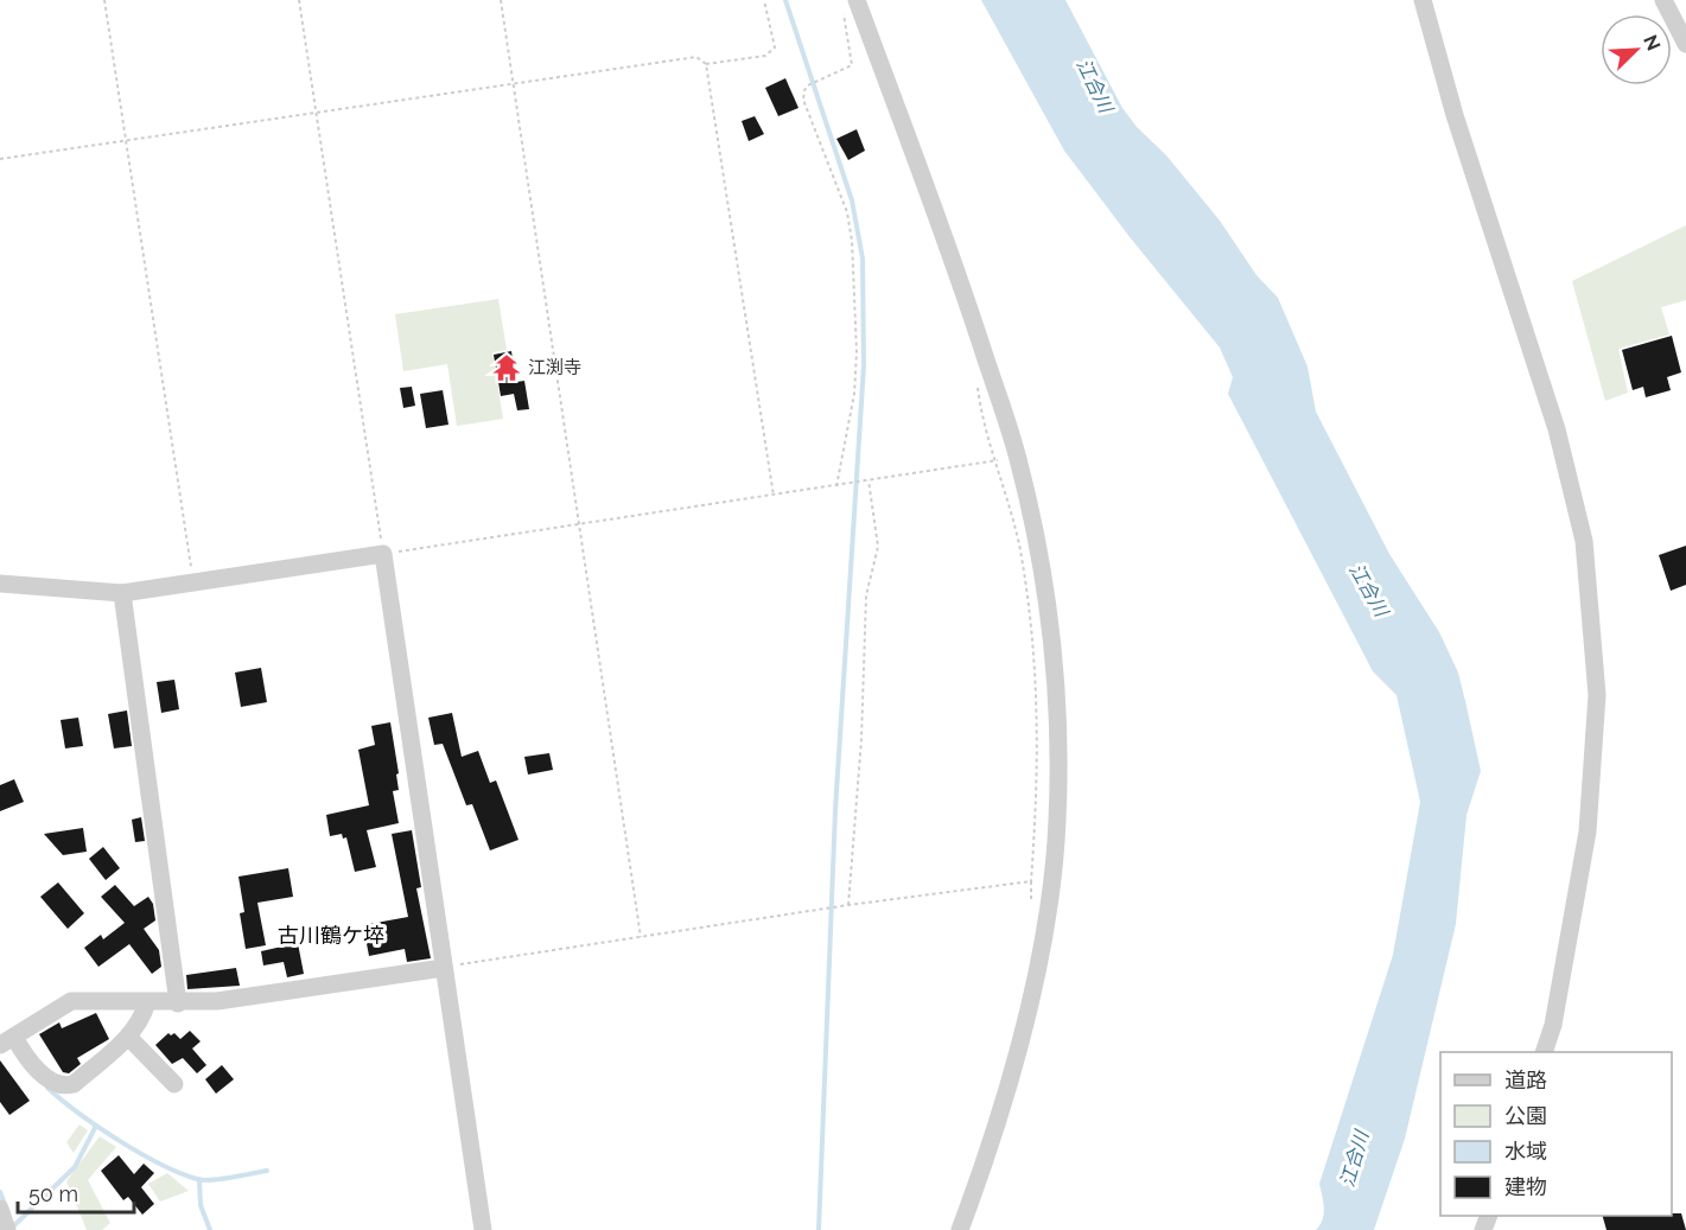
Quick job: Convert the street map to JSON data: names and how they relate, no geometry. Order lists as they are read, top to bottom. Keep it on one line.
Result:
{"districts":["古川鶴ケ埣"],"water":["江合川"],"places":{"temple":["江渕寺"]},"legend":["道路","公園","水域","建物"],"scale_bar":"50 m","north":"top right"}
